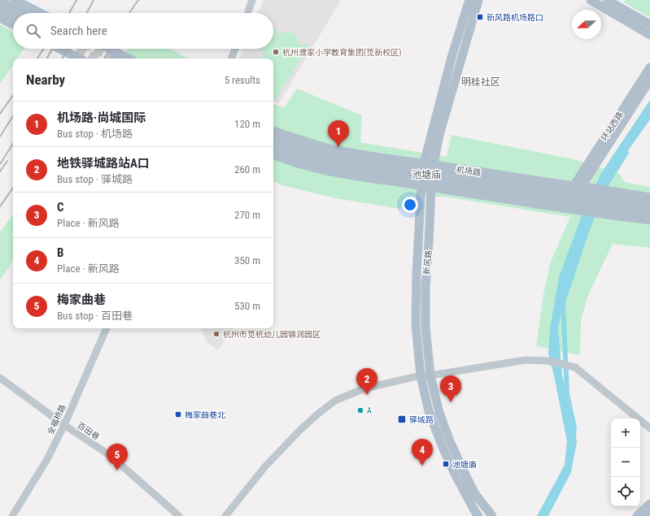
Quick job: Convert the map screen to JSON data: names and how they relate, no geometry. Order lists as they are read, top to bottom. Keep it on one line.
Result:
{"streets":{"main road":["环站西路","机场路","新风路"],"street":["全福桥路","百田巷"]},"crossings":[["环站西路","机场路"],["机场路","新风路"],["全福桥路","百田巷"]],"districts":["明桂社区","池塘庙"],"places":{"transit":["新风路机场路口","梅家曲巷北","驿城路","池塘庙"],"other":["杭州濮家小学教育集团(笕新校区)","杭州市笕杭幼儿园锦润园区","A"]},"north":"left","page":{"search":"Search here","heading":["Nearby","5 results"],"list":[{"mark":"1","name":"机场路·尚城国际","note":"Bus stop · 机场路","value":"120 m"},{"mark":"2","name":"地铁驿城路站A口","note":"Bus stop · 驿城路","value":"260 m"},{"mark":"3","name":"C","note":"Place · 新风路","value":"270 m"},{"mark":"4","name":"B","note":"Place · 新风路","value":"350 m"},{"mark":"5","name":"梅家曲巷","note":"Bus stop · 百田巷","value":"530 m"}],"pins":["1","2","3","4","5"],"map_buttons":["+","−"]}}
